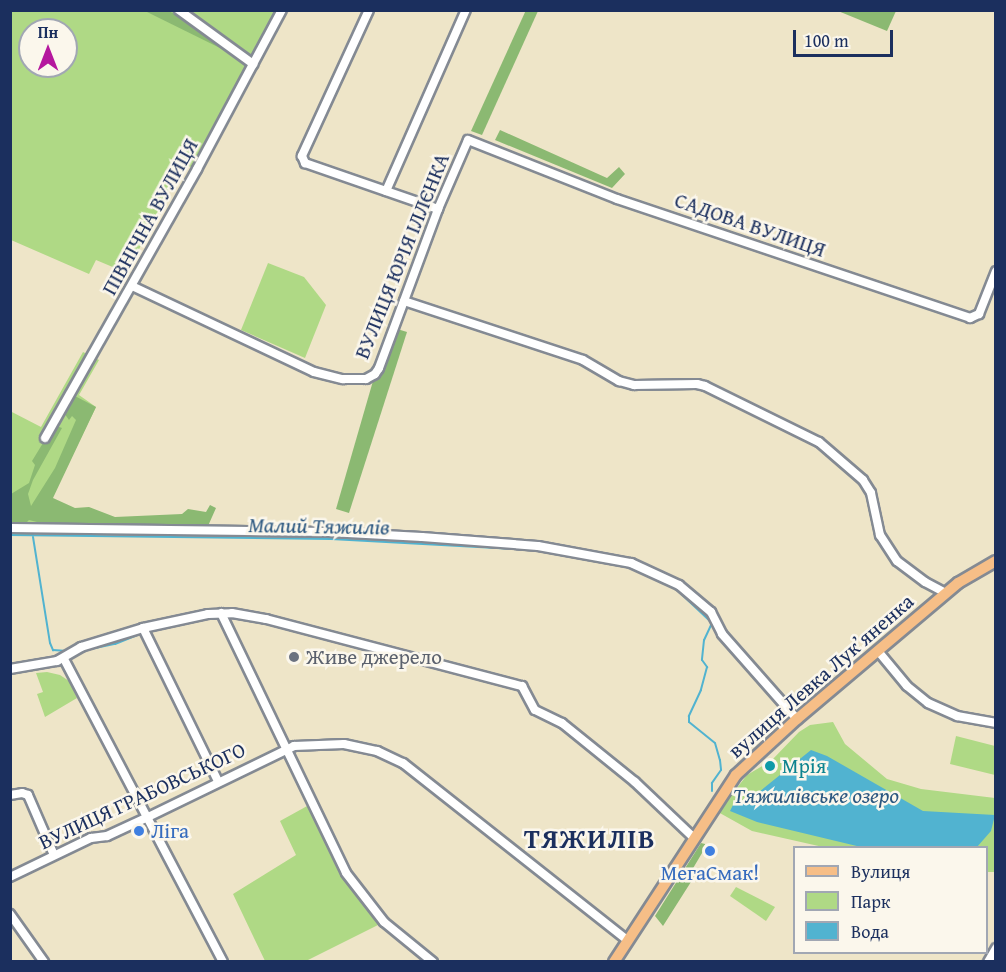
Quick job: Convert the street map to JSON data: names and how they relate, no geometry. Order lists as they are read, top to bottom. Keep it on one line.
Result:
{"streets":{"main road":["вулиця Левка Лукʼяненка"],"street":["ПІВНІЧНА ВУЛИЦЯ","САДОВА ВУЛИЦЯ","ВУЛИЦЯ ЮРІЯ ІЛЛЄНКА","ВУЛИЦЯ ГРАБОВСЬКОГО"]},"crossings":[["ПІВНІЧНА ВУЛИЦЯ","ВУЛИЦЯ ЮРІЯ ІЛЛЄНКА"],["САДОВА ВУЛИЦЯ","ВУЛИЦЯ ЮРІЯ ІЛЛЄНКА"],["вулиця Левка Лукʼяненка","ВУЛИЦЯ ГРАБОВСЬКОГО"]],"districts":["ТЯЖИЛІВ"],"water":["Малий Тяжилів","Тяжилівське озеро"],"places":["Живе джерело","Мрія","Ліга","МегаСмак!"],"legend":["Вулиця","Парк","Вода"],"scale_bar":"100 m","north":"top"}
